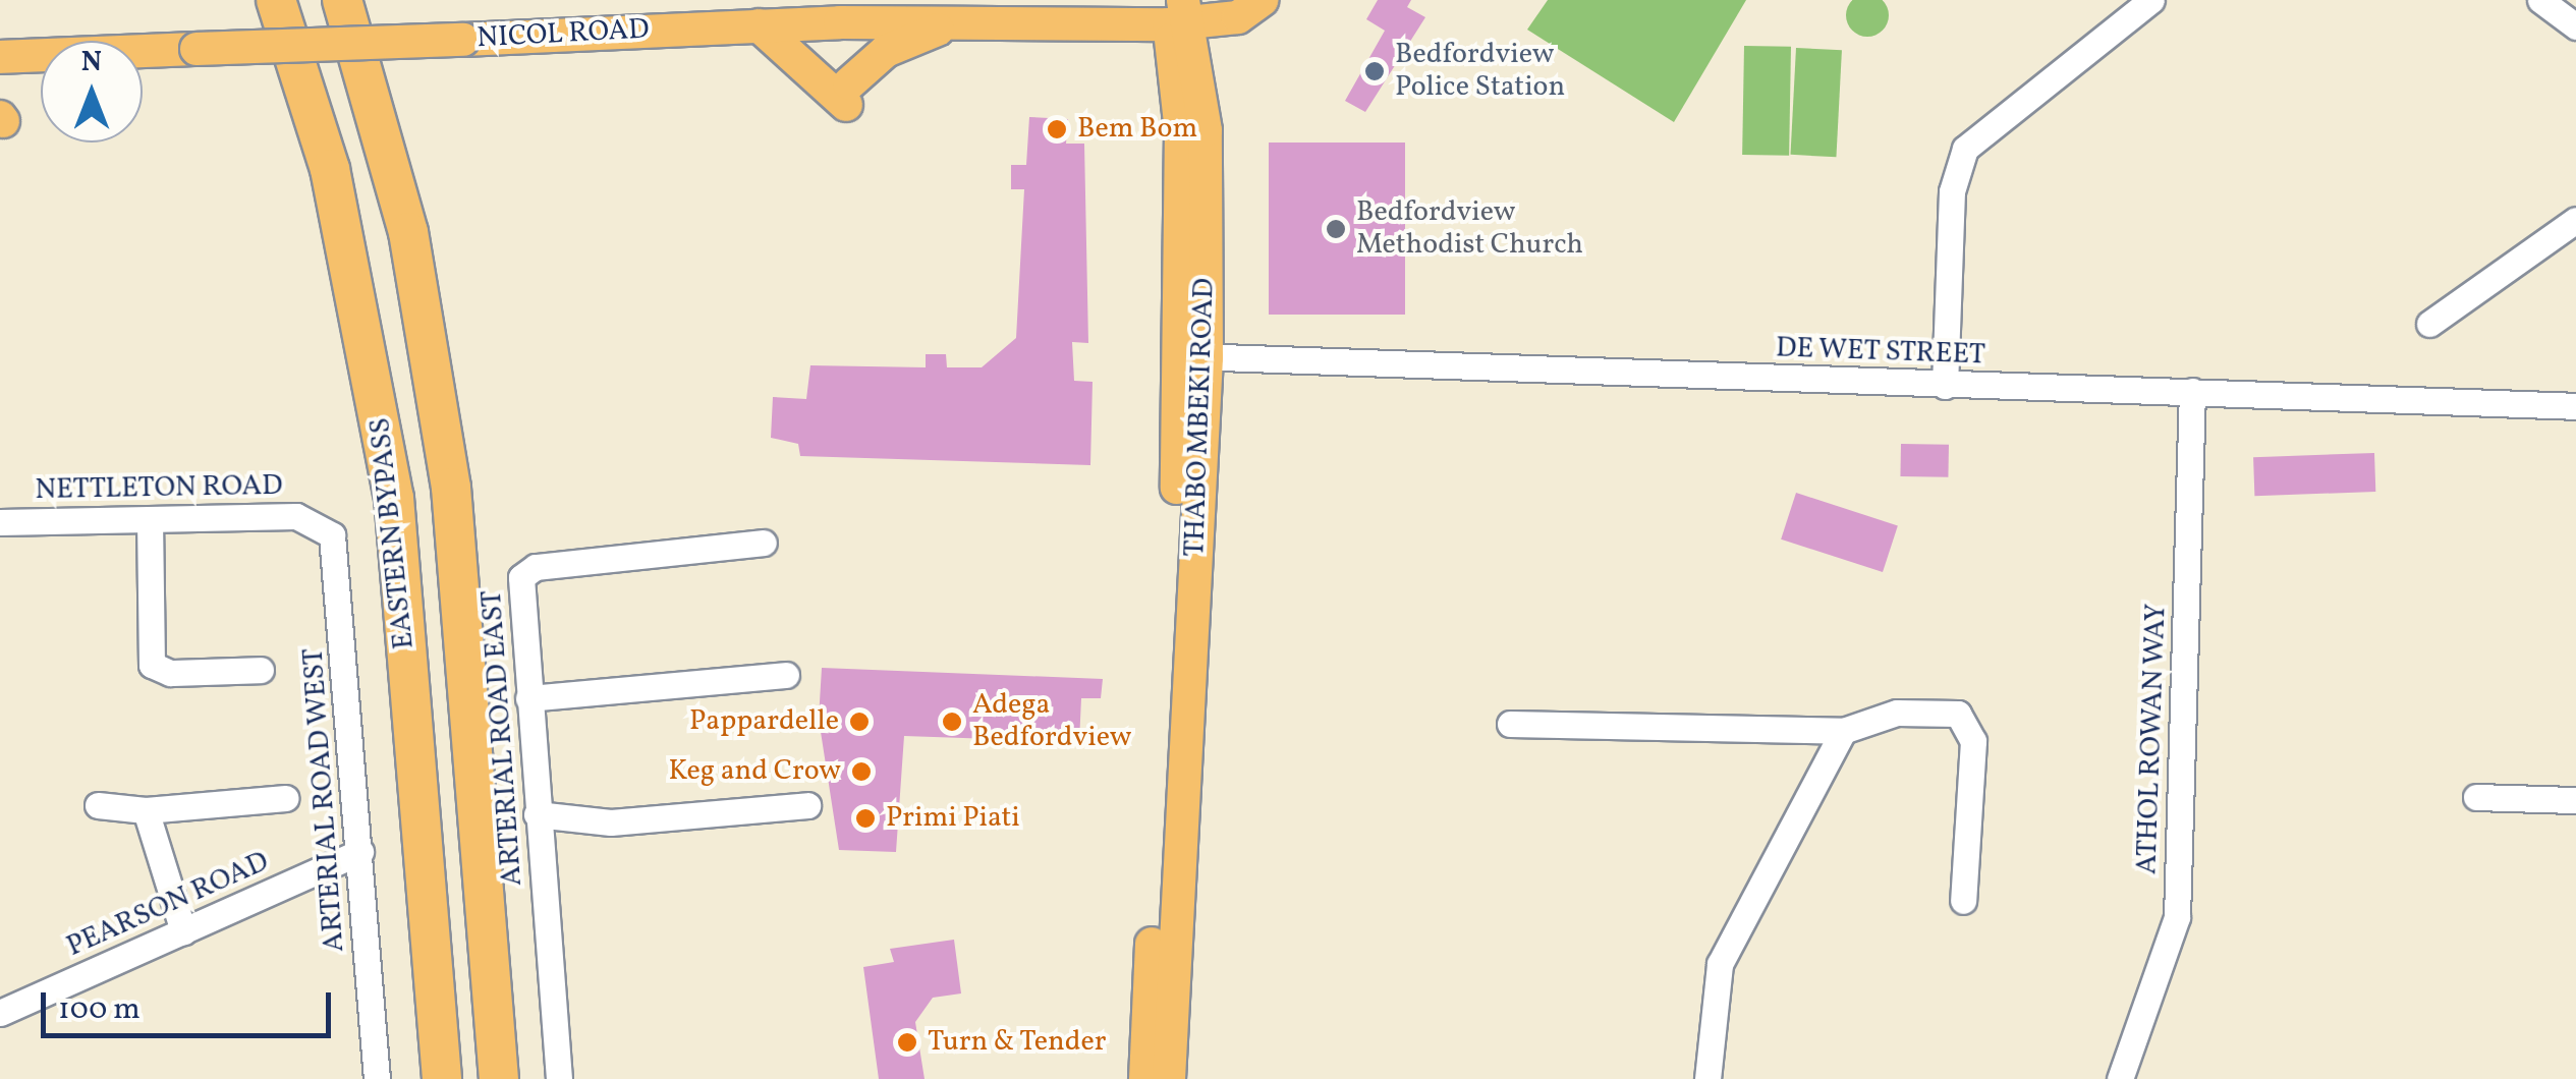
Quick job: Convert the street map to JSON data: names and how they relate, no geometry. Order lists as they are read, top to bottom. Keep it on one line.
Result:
{"streets":{"highway":["EASTERN BYPASS"],"main road":["NICOL ROAD","THABO MBEKI ROAD"],"street":["DE WET STREET","NETTLETON ROAD","ARTERIAL ROAD EAST","ATHOL ROWAN WAY","ARTERIAL ROAD WEST","PEARSON ROAD"]},"crossings":[["NICOL ROAD","THABO MBEKI ROAD"],["DE WET STREET","THABO MBEKI ROAD"],["DE WET STREET","ATHOL ROWAN WAY"],["NETTLETON ROAD","ARTERIAL ROAD WEST"],["ARTERIAL ROAD WEST","PEARSON ROAD"]],"places":["Bedfordview Police Station","Bem Bom","Bedfordview Methodist Church","Pappardelle","Adega Bedfordview","Keg and Crow","Primi Piati","Turn & Tender"],"scale_bar":"100 m","north":"top"}
